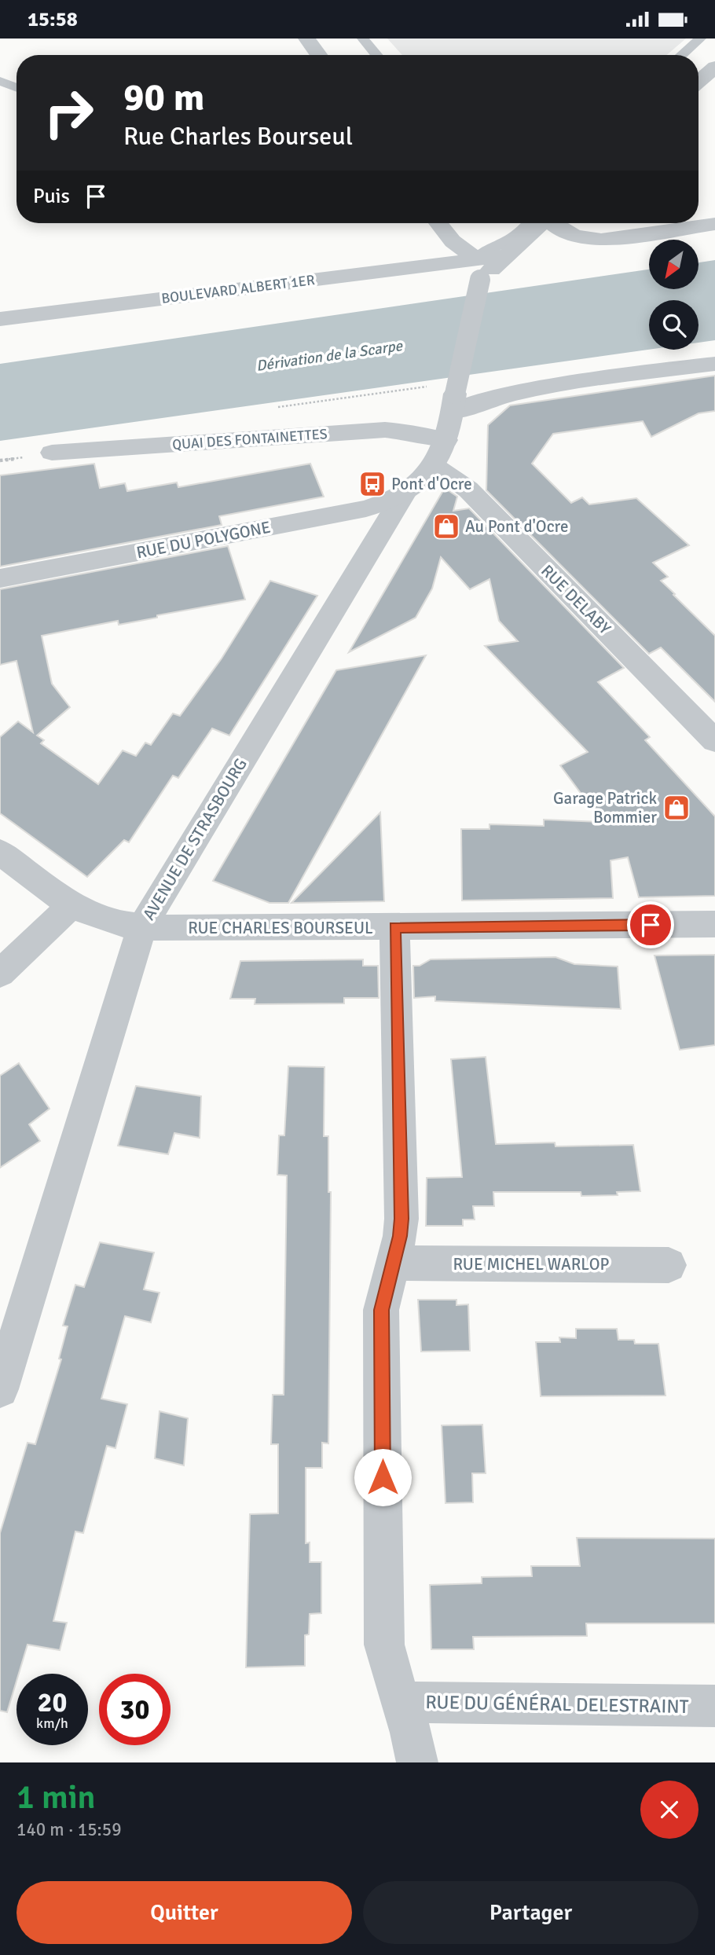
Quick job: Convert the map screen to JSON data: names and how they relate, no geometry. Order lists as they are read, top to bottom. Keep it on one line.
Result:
{"streets":{"street":["BOULEVARD ALBERT 1ER","QUAI DES FONTAINETTES","RUE DU POLYGONE","RUE DELABY","AVENUE DE STRASBOURG","RUE CHARLES BOURSEUL","RUE MICHEL WARLOP","RUE DU GÉNÉRAL DELESTRAINT"]},"crossings":[["QUAI DES FONTAINETTES","AVENUE DE STRASBOURG"],["RUE DU POLYGONE","AVENUE DE STRASBOURG"],["RUE DELABY","AVENUE DE STRASBOURG"],["AVENUE DE STRASBOURG","RUE CHARLES BOURSEUL"]],"water":["Dérivation de la Scarpe"],"places":{"bus stop":["Pont d'Ocre"],"shop":["Au Pont d'Ocre","Garage Patrick Bommier"]},"north":"bottom left","page":{"status":"15:58","turn":["90 m","Rue Charles Bourseul"],"then":"Puis","speed":"20 km/h","limit":"30","heading":["1 min","140 m · 15:59"],"buttons":["Quitter","Partager"]}}
